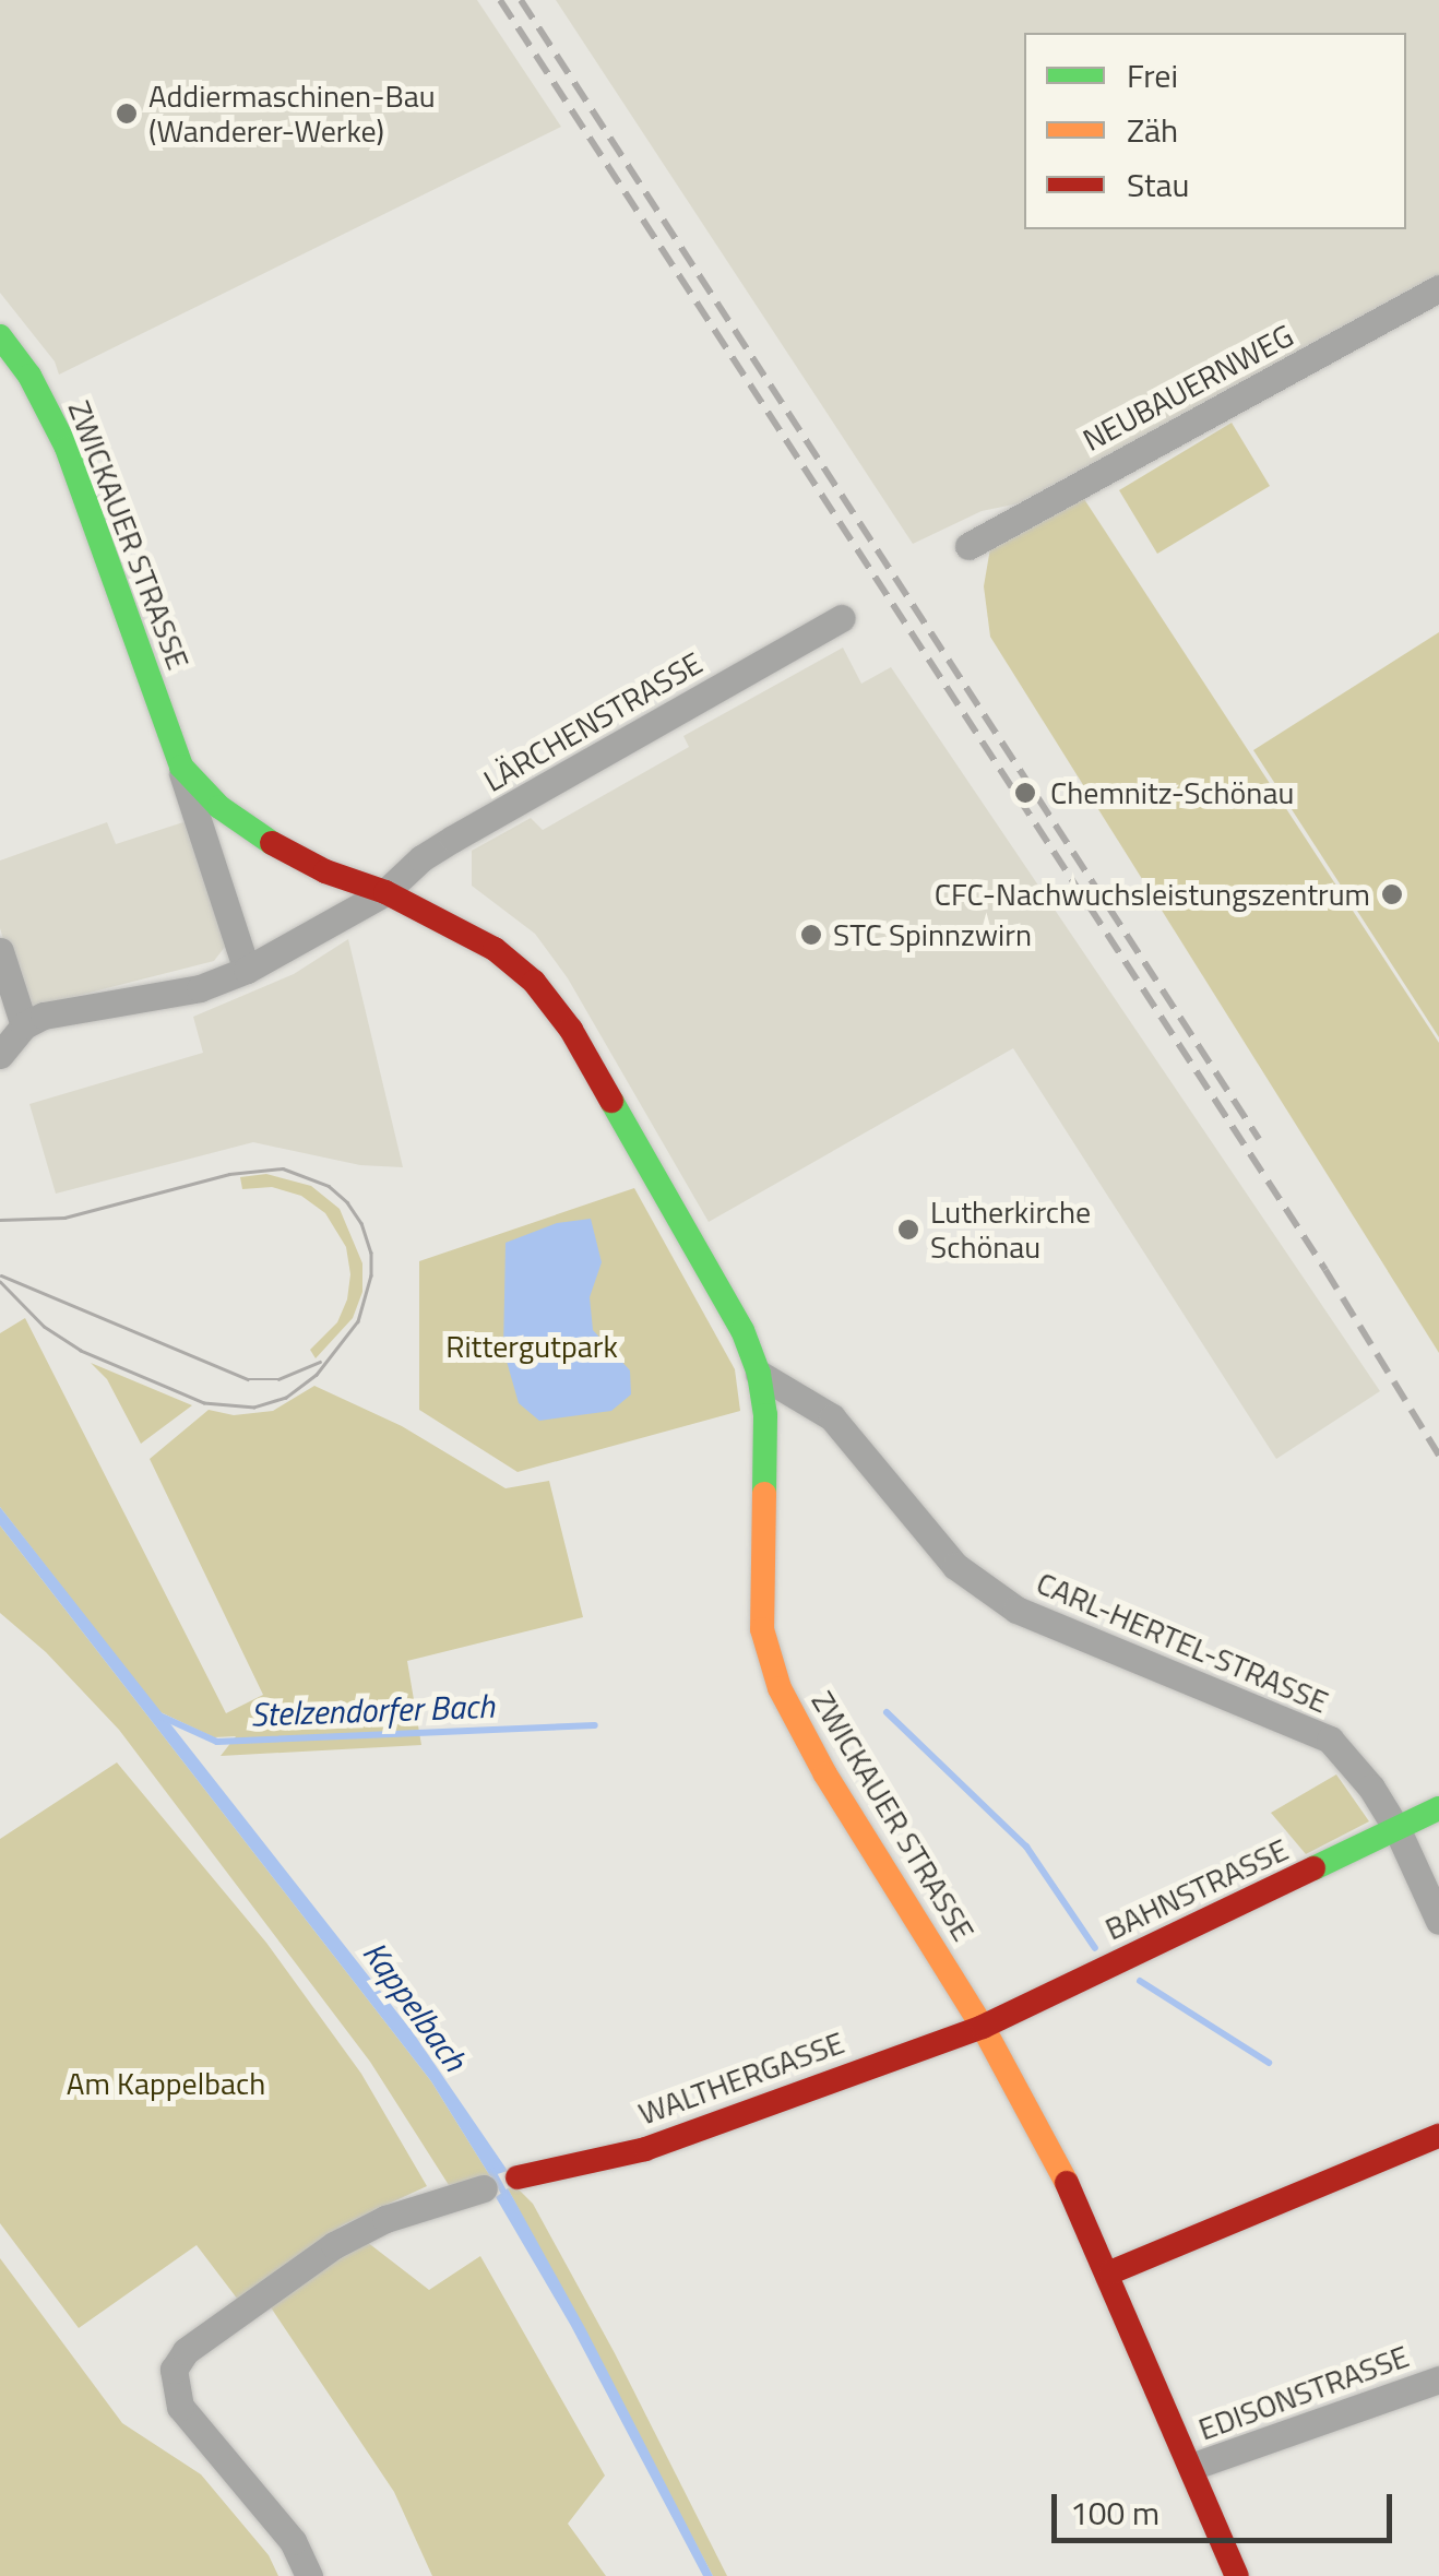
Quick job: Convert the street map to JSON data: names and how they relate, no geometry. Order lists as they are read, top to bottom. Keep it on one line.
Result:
{"streets":{"main road":["ZWICKAUER STRASSE","BAHNSTRASSE","WALTHERGASSE"],"street":["NEUBAUERNWEG","LÄRCHENSTRASSE","CARL-HERTEL-STRASSE","EDISONSTRASSE"]},"crossings":[["ZWICKAUER STRASSE","LÄRCHENSTRASSE"],["ZWICKAUER STRASSE","CARL-HERTEL-STRASSE"],["ZWICKAUER STRASSE","BAHNSTRASSE"],["ZWICKAUER STRASSE","WALTHERGASSE"],["ZWICKAUER STRASSE","EDISONSTRASSE"],["CARL-HERTEL-STRASSE","BAHNSTRASSE"],["BAHNSTRASSE","WALTHERGASSE"]],"water":["Stelzendorfer Bach","Kappelbach"],"parks":["Rittergutpark","Am Kappelbach"],"places":["Addiermaschinen-Bau (Wanderer-Werke)","Chemnitz-Schönau","CFC-Nachwuchsleistungszentrum","STC Spinnzwirn","Lutherkirche Schönau"],"legend":["Frei","Zäh","Stau"],"scale_bar":"100 m"}
